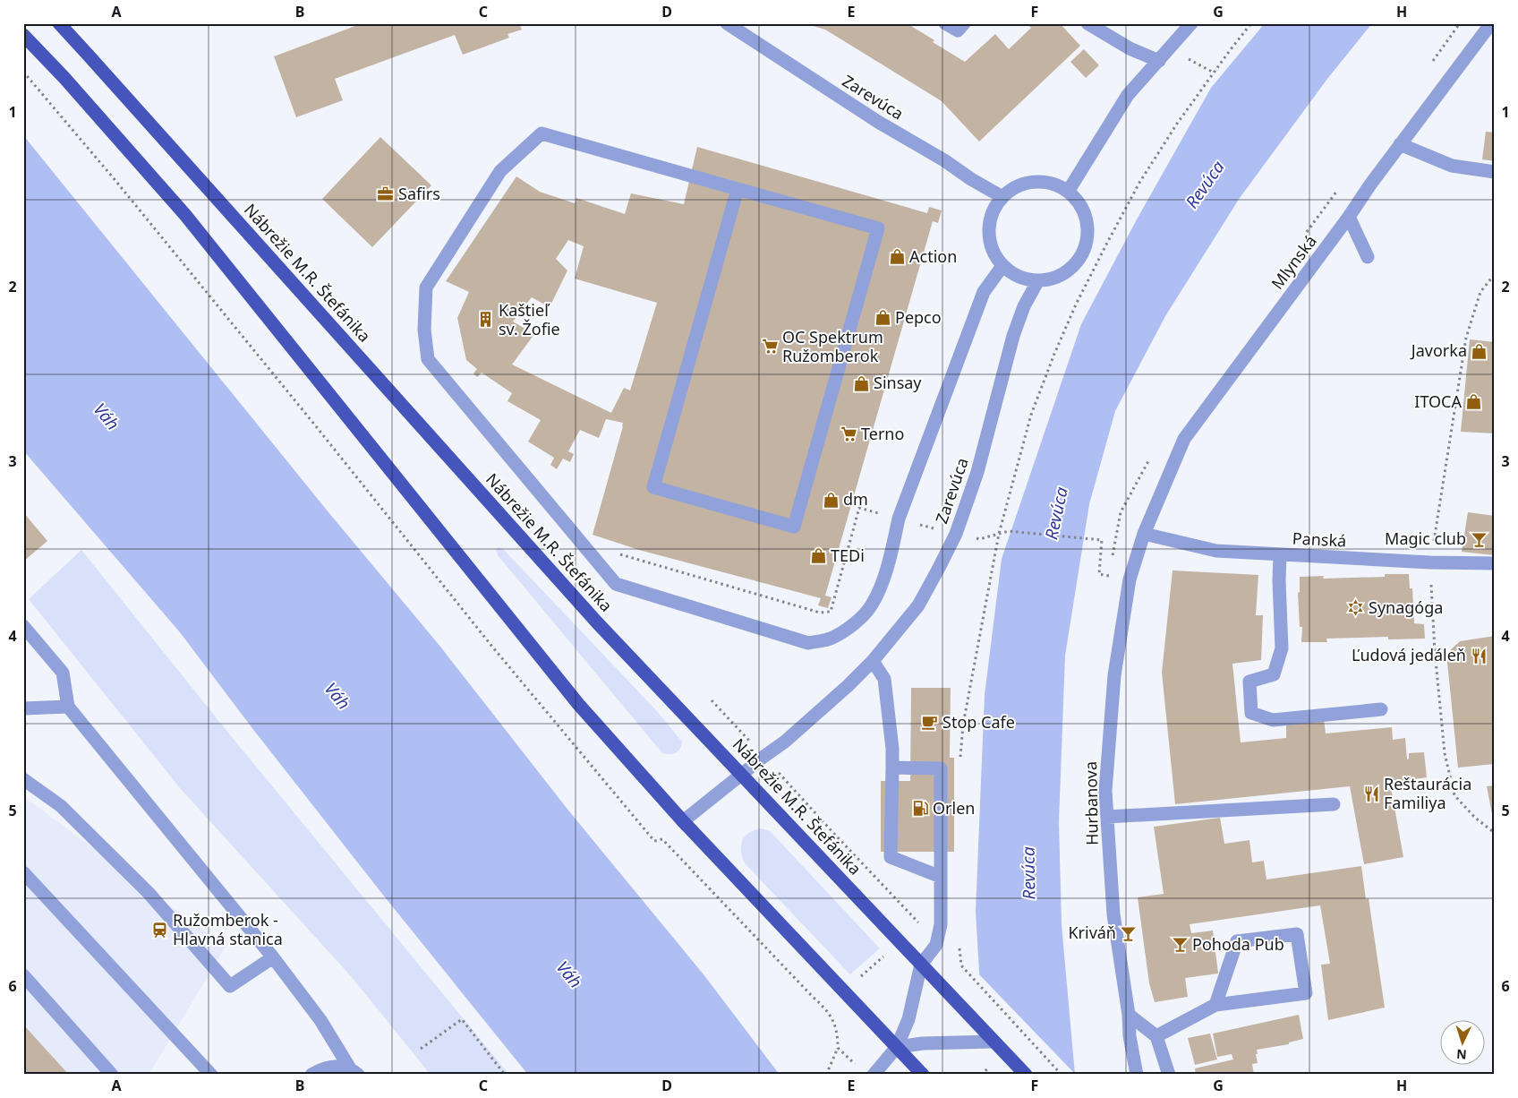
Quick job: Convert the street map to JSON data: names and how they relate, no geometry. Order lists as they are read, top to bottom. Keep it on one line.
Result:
{"streets":{"main road":["Nábrežie M.R. Štefánika"],"street":["Zarevúca","Mlynská","Panská","Hurbanova"]},"crossings":[["Zarevúca","Nábrežie M.R. Štefánika"],["Mlynská","Panská"],["Mlynská","Hurbanova"],["Panská","Hurbanova"]],"water":["Revúca","Váh"],"places":{"office":["Safirs"],"shop":["Action","Pepco","Javorka","Sinsay","ITOCA","dm","TEDi"],"building":["Kaštieľ sv. Žofie"],"supermarket":["OC Spektrum Ružomberok","Terno"],"bar":["Magic club","Kriváň","Pohoda Pub"],"synagogue":["Synagóga"],"restaurant":["Ľudová jedáleň","Reštaurácia Familiya"],"cafe":["Stop Cafe"],"fuel station":["Orlen"],"station":["Ružomberok - Hlavná stanica"]},"north":"bottom","grid":{"columns":["A","B","C","D","E","F","G","H"],"rows":["1","2","3","4","5","6"]}}
